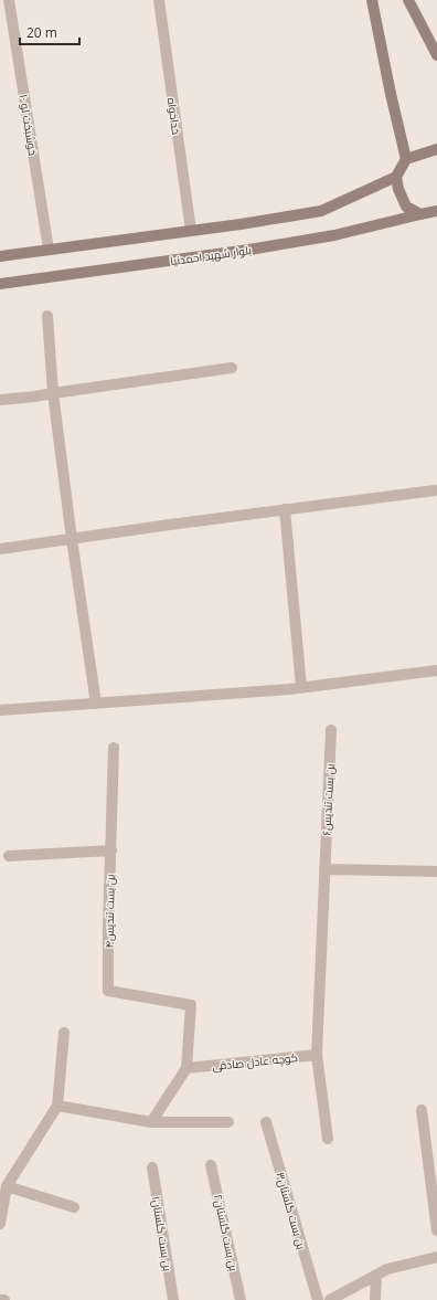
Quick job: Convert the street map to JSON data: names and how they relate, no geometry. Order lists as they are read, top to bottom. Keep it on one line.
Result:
{"streets":{"main road":["بلوار شهید احمدنیا"],"street":["خداخواه","خوشبخت لو ۱۰","بن بست تندیس۶","بن بست تندیس۴","کوچه عادل صادقی","بن بست گلستان۳","بن بست گلستان۲","بن بست گلستان۱"]},"crossings":[["بن بست تندیس۴","کوچه عادل صادقی"]],"scale_bar":"20 m"}
